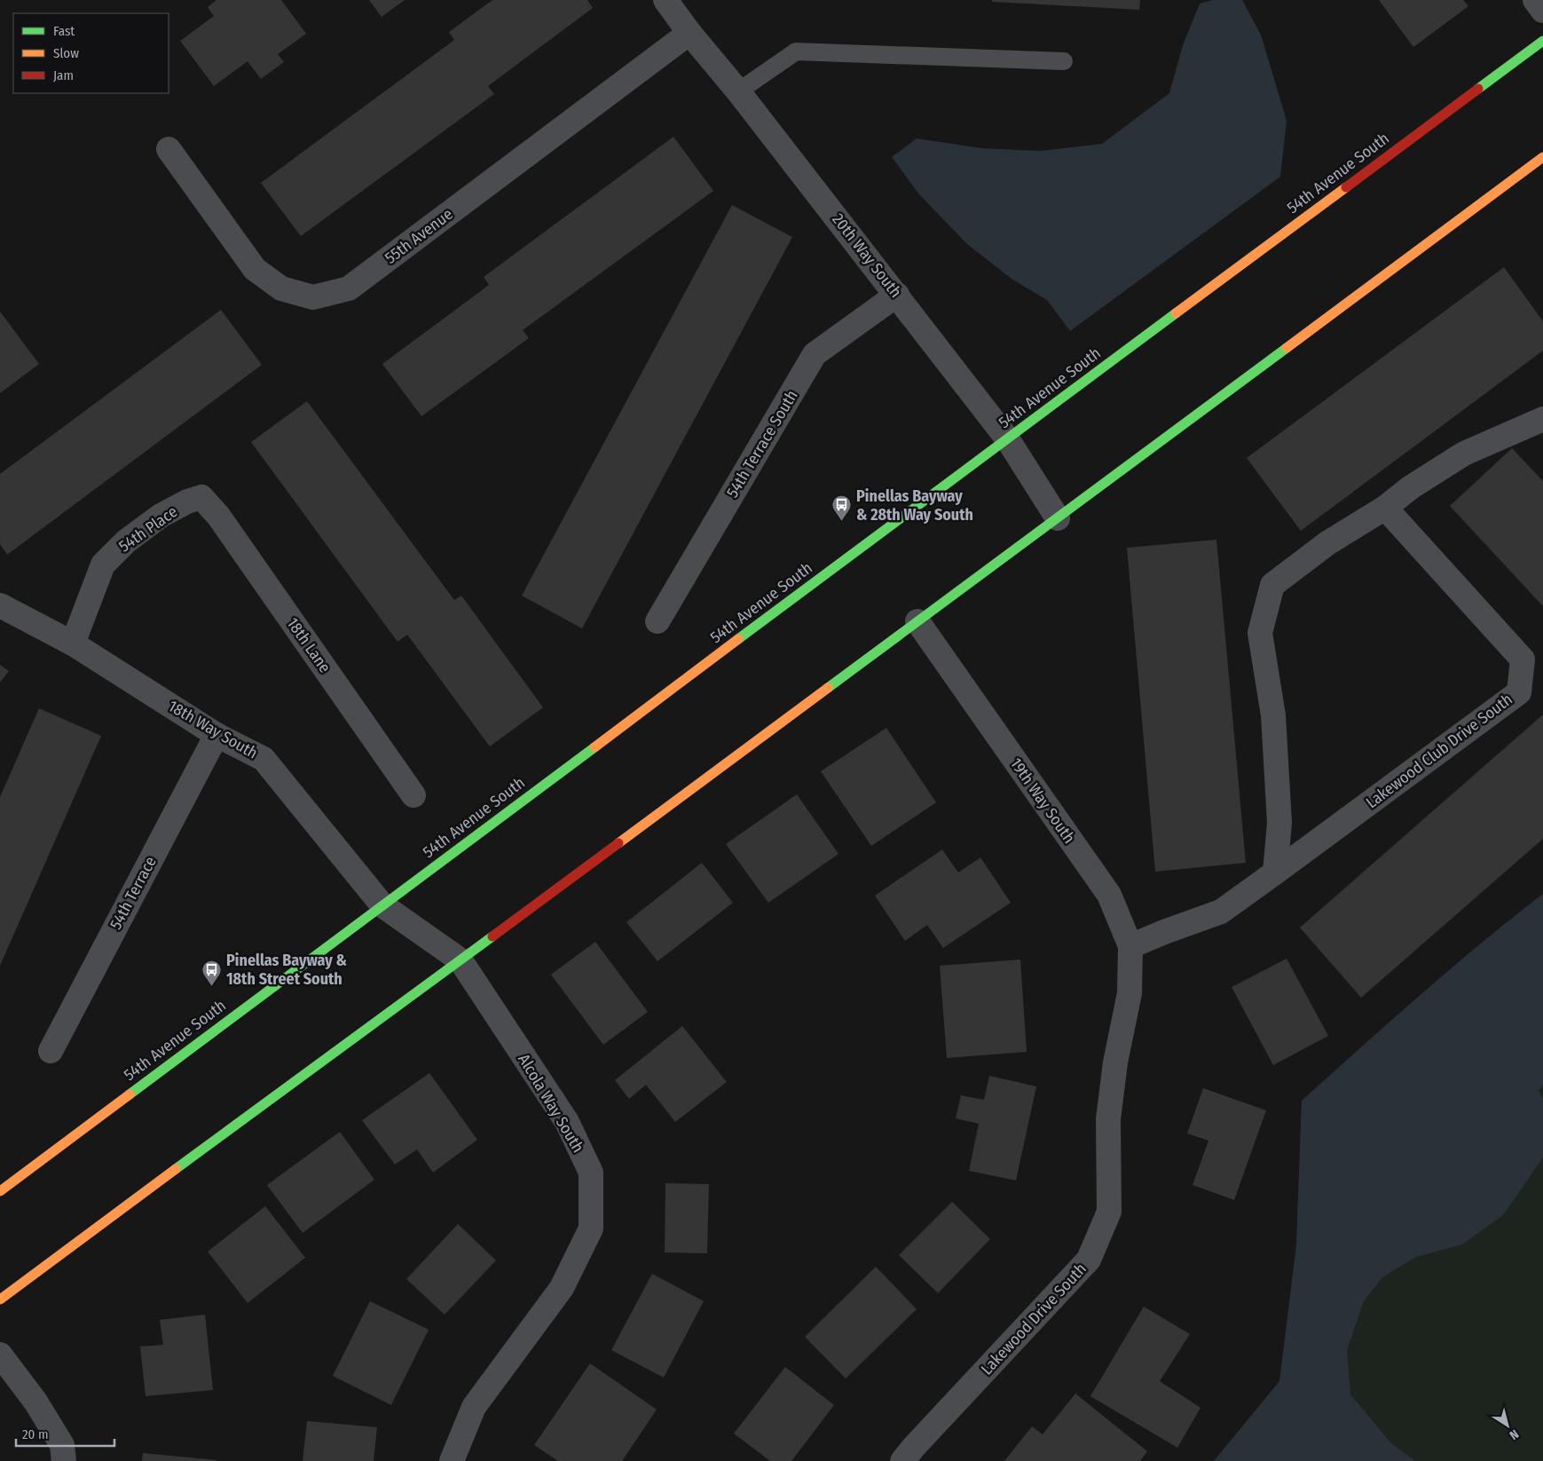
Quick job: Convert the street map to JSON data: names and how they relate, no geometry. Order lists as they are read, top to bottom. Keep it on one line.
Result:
{"streets":{"main road":["54th Avenue South"],"street":["55th Avenue","20th Way South","54th Terrace South","54th Place","18th Lane","18th Way South","Lakewood Club Drive South","19th Way South","54th Terrace","Alcola Way South","Lakewood Drive South"]},"crossings":[["54th Avenue South","20th Way South"],["54th Avenue South","18th Way South"],["55th Avenue","20th Way South"],["20th Way South","54th Terrace South"],["54th Place","18th Lane"],["54th Place","18th Way South"],["18th Way South","54th Terrace"],["18th Way South","Alcola Way South"],["Lakewood Club Drive South","19th Way South"],["19th Way South","Lakewood Drive South"]],"places":{"bus stop":["Pinellas Bayway & 28th Way South","Pinellas Bayway & 18th Street South"]},"legend":["Fast","Slow","Jam"],"scale_bar":"20 m","north":"bottom right"}
